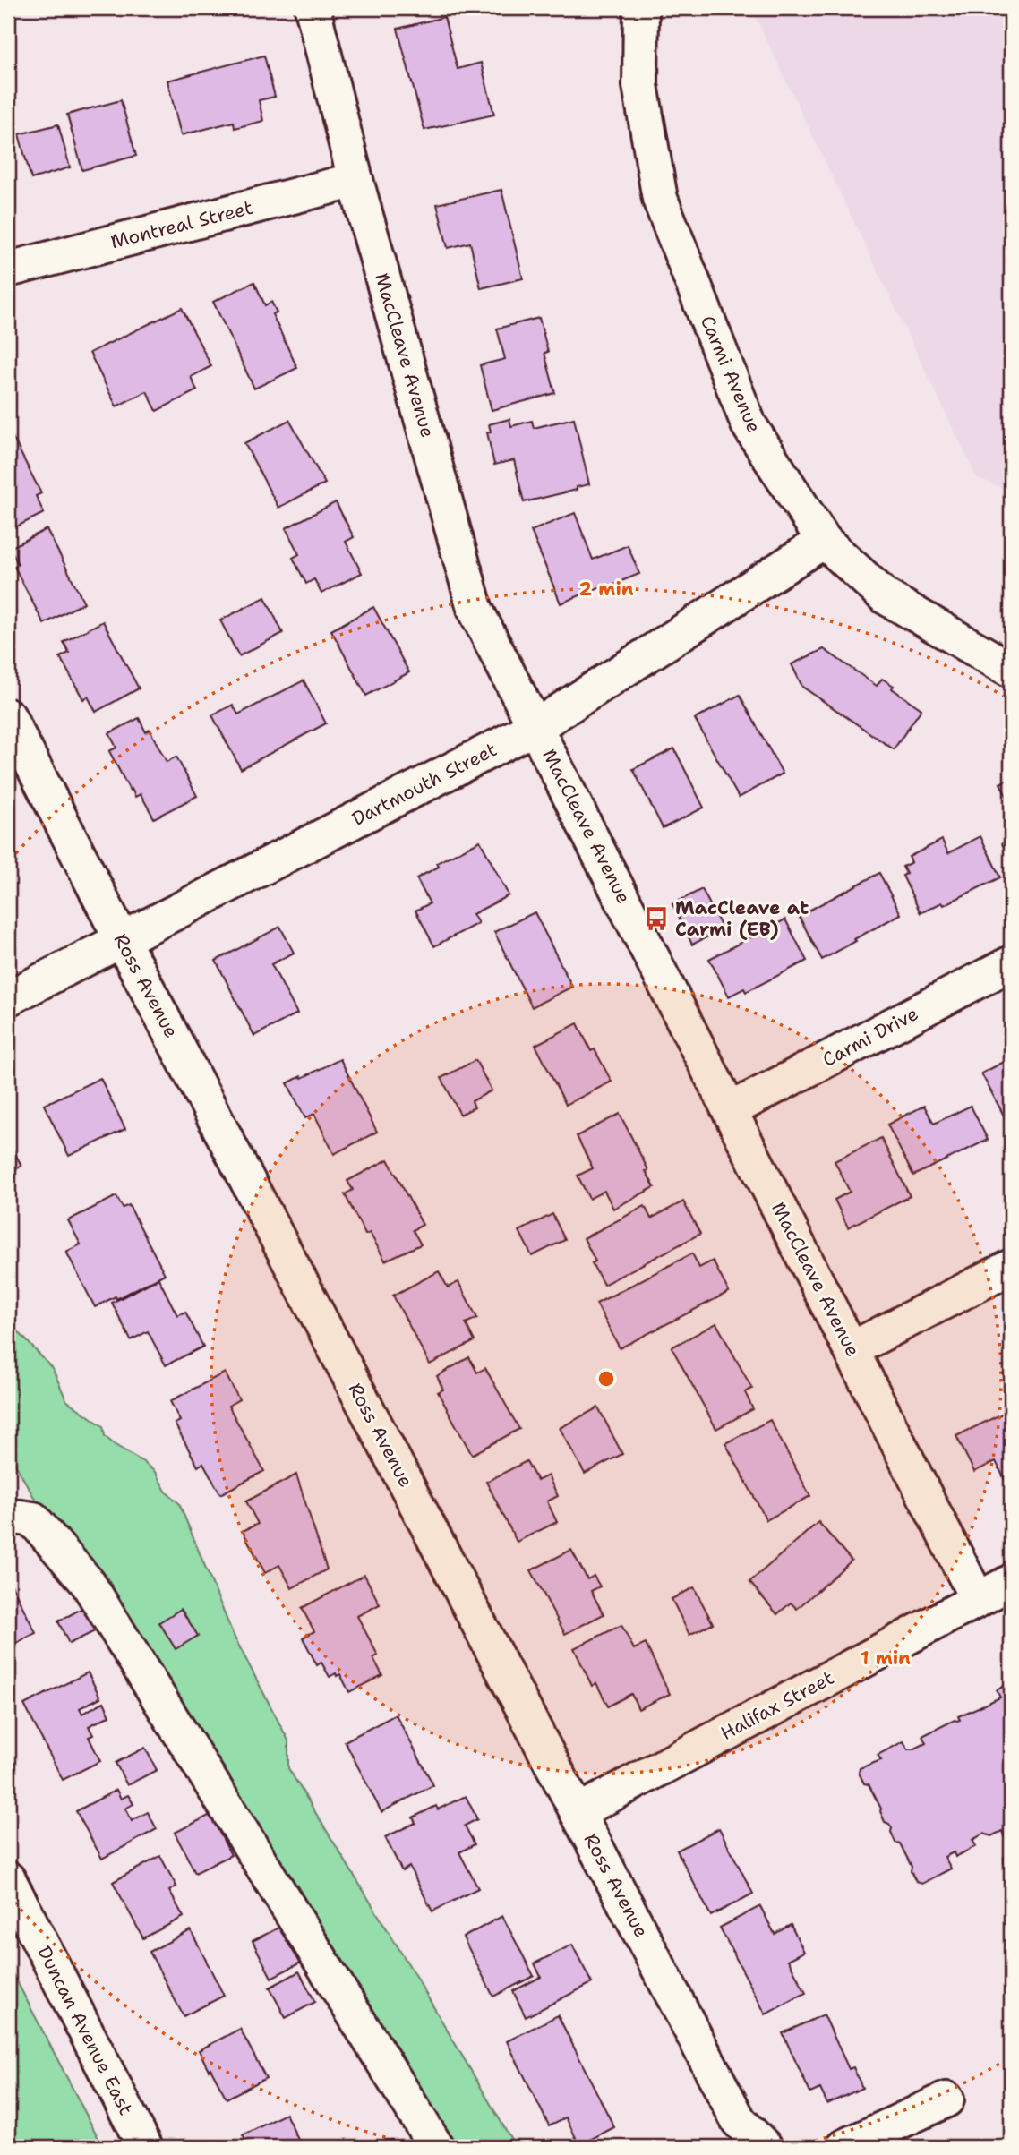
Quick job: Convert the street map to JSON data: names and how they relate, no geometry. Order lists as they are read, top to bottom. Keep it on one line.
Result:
{"streets":{"street":["Montreal Street","MacCleave Avenue","Carmi Avenue","Dartmouth Street","Ross Avenue","Carmi Drive","Halifax Street","Duncan Avenue East"]},"crossings":[["Montreal Street","MacCleave Avenue"],["MacCleave Avenue","Dartmouth Street"],["MacCleave Avenue","Carmi Drive"],["MacCleave Avenue","Halifax Street"],["Carmi Avenue","Dartmouth Street"],["Dartmouth Street","Ross Avenue"],["Ross Avenue","Halifax Street"]],"places":{"bus stop":["MacCleave at Carmi (EB)"]},"rings":["2 min","1 min"]}
